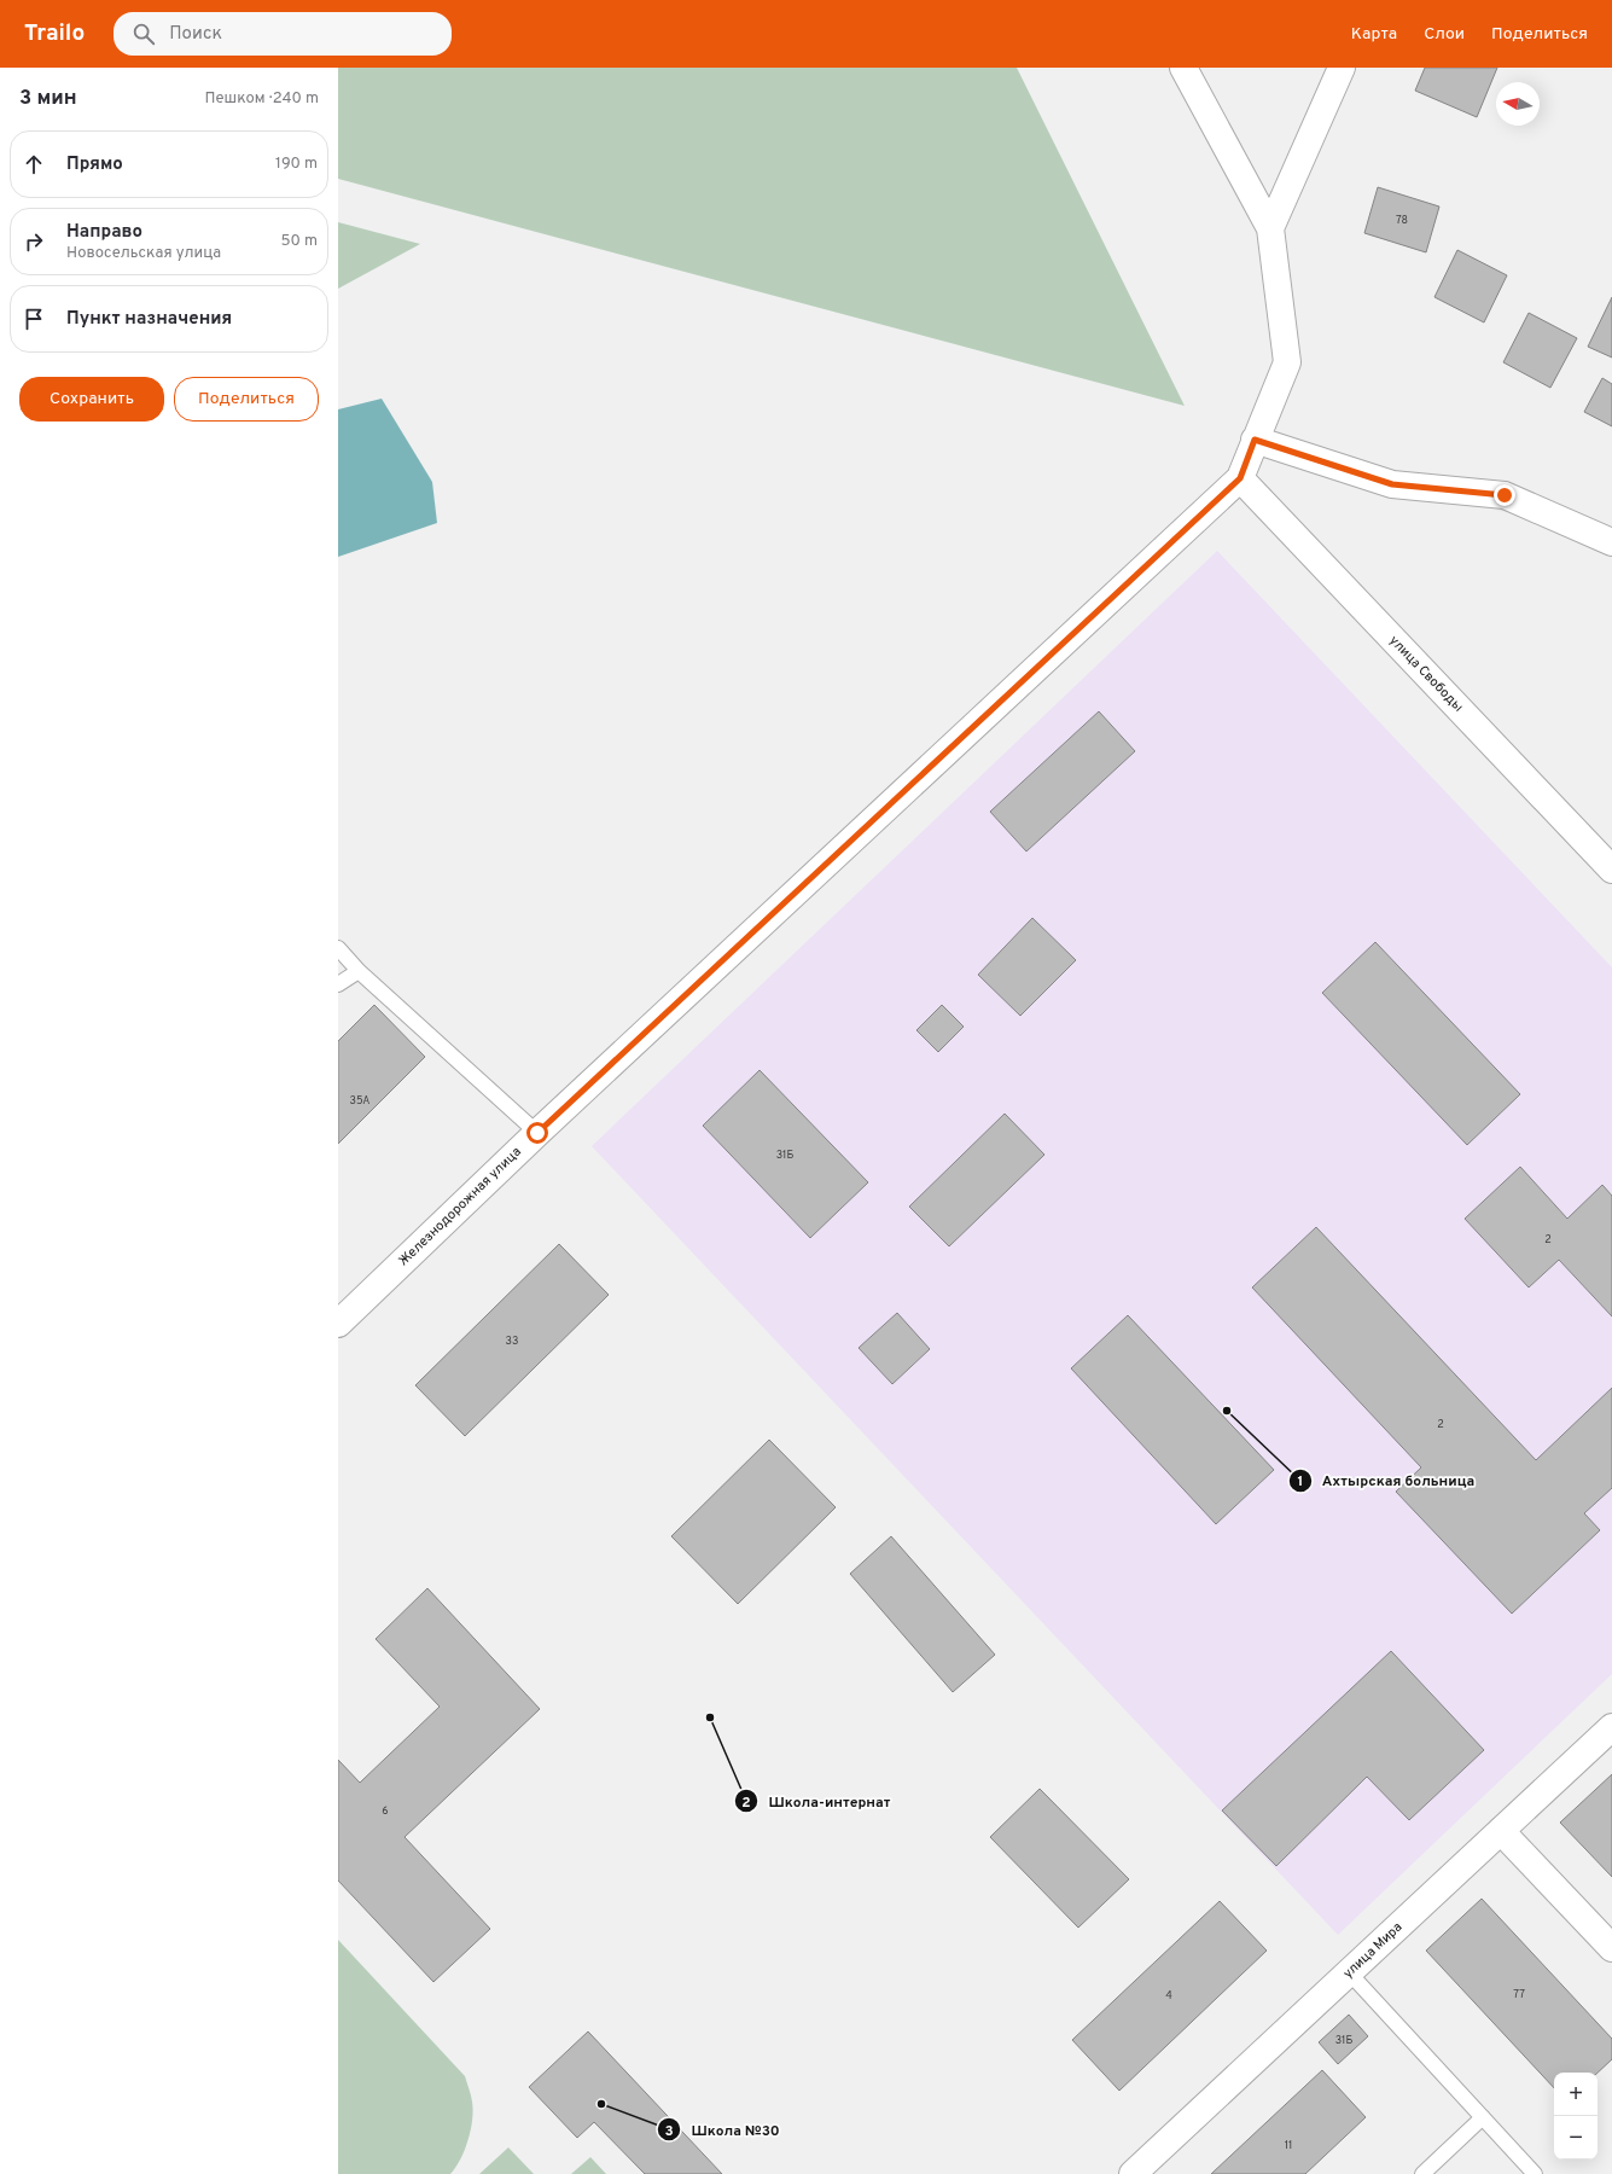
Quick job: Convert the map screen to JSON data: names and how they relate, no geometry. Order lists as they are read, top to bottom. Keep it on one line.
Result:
{"streets":{"street":["улица Свободы","Железнодорожная улица","улица Мира"]},"crossings":[["улица Свободы","Железнодорожная улица"]],"places":["Ахтырская больница","Школа-интернат","Школа №30"],"house_numbers":["78","35А","31Б","2","33","2","6","77","4","31Б","11"],"north":"left","page":{"header":"Trailo","search":"Поиск","nav":["Карта","Слои","Поделиться"],"heading":["3 мин","Пешком · 240 m"],"list":[["Прямо","190 m"],["Направо","Новосельская улица","50 m"],"Пункт назначения"],"buttons":["Сохранить","Поделиться"],"map_buttons":["+","−"]}}
